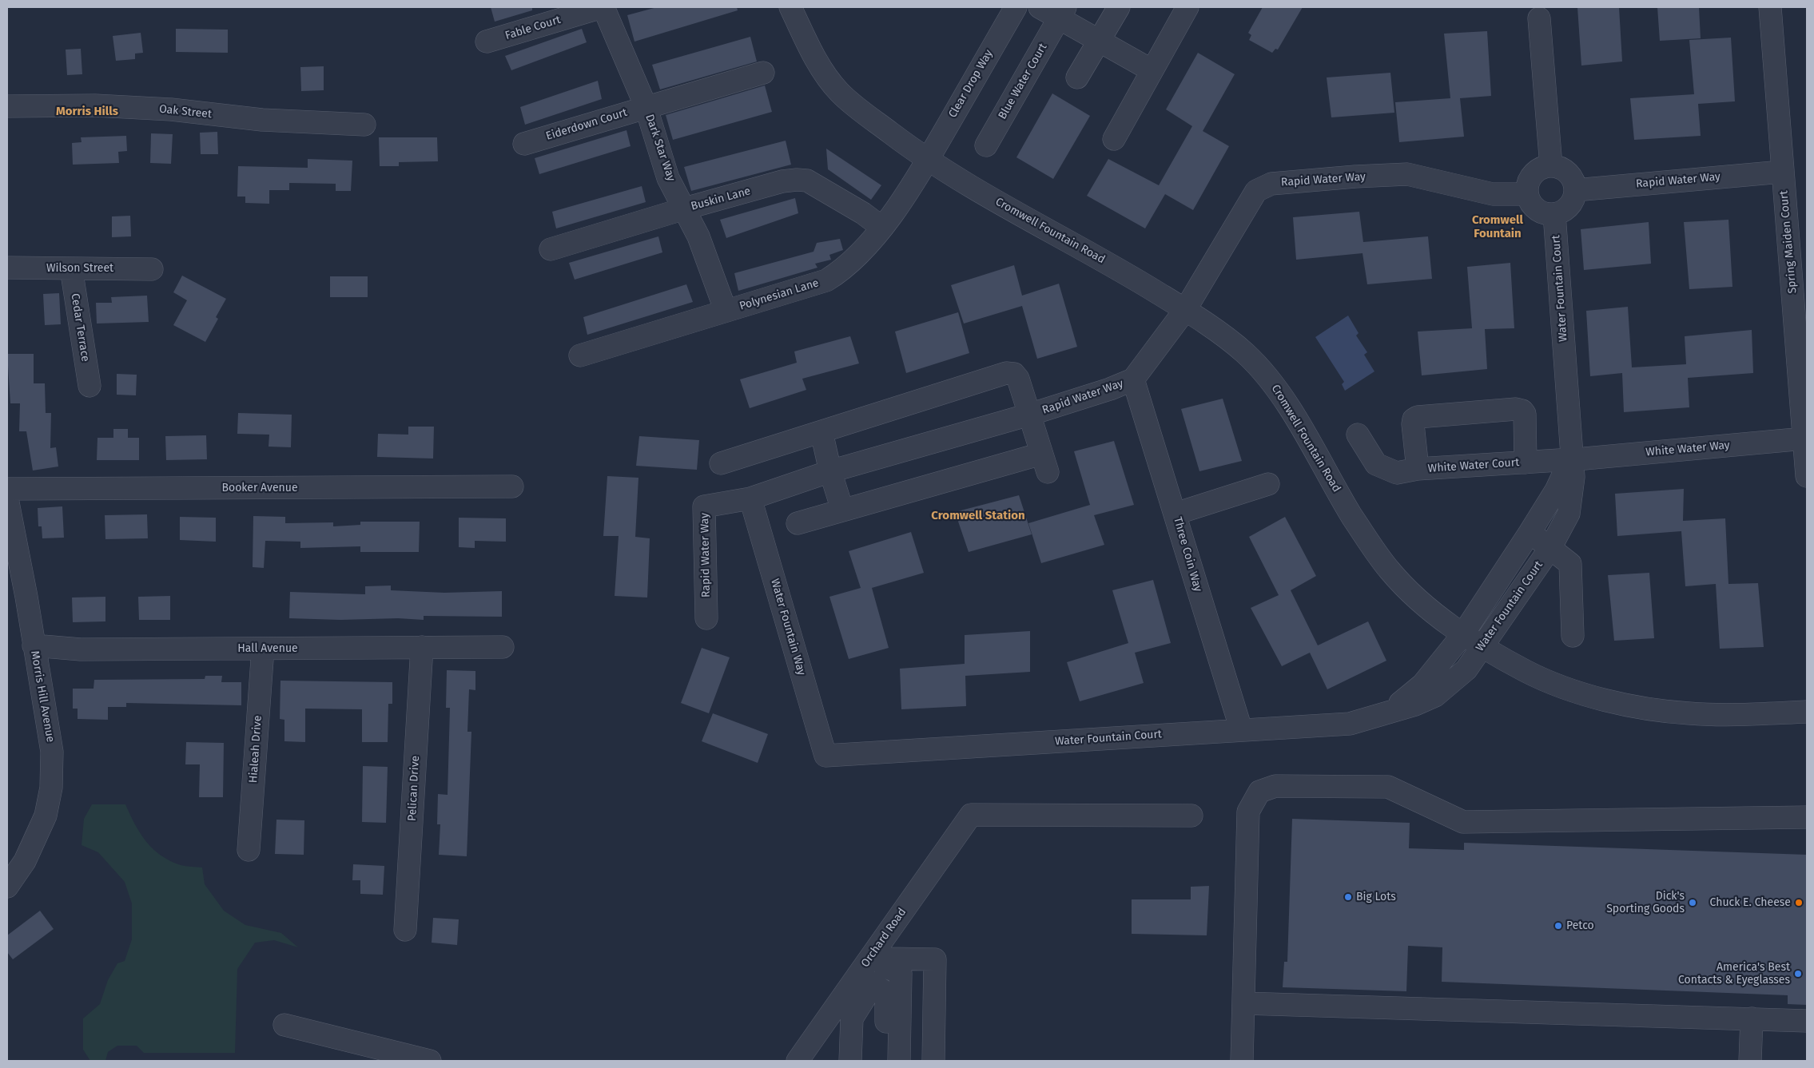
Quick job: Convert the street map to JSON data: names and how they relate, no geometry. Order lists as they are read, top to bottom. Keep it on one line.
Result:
{"streets":{"street":["Fable Court","Blue Water Court","Clear Drop Way","Oak Street","Eiderdown Court","Dark Star Way","Rapid Water Way","Buskin Lane","Cromwell Fountain Road","Spring Maiden Court","Wilson Street","Water Fountain Court","Polynesian Lane","Cedar Terrace","White Water Way","White Water Court","Booker Avenue","Three Coin Way","Water Fountain Way","Hall Avenue","Morris Hill Avenue","Hialeah Drive","Pelican Drive","Orchard Road"]},"crossings":[["Fable Court","Dark Star Way"],["Clear Drop Way","Cromwell Fountain Road"],["Clear Drop Way","Polynesian Lane"],["Eiderdown Court","Dark Star Way"],["Dark Star Way","Buskin Lane"],["Dark Star Way","Polynesian Lane"],["Rapid Water Way","Cromwell Fountain Road"],["Rapid Water Way","Spring Maiden Court"],["Rapid Water Way","Water Fountain Court"],["Rapid Water Way","Three Coin Way"],["Rapid Water Way","Water Fountain Way"],["Buskin Lane","Polynesian Lane"],["Cromwell Fountain Road","Water Fountain Court"],["Cromwell Fountain Road","Polynesian Lane"],["Spring Maiden Court","White Water Way"],["Wilson Street","Cedar Terrace"],["Water Fountain Court","White Water Way"],["Water Fountain Court","White Water Court"],["Water Fountain Court","Three Coin Way"],["Water Fountain Court","Water Fountain Way"],["White Water Way","White Water Court"],["Hall Avenue","Morris Hill Avenue"],["Hall Avenue","Hialeah Drive"],["Hall Avenue","Pelican Drive"]],"districts":["Morris Hills","Cromwell Fountain","Cromwell Station"],"places":["Big Lots","Dick's Sporting Goods","Chuck E. Cheese","Petco","America's Best Contacts & Eyeglasses"]}
